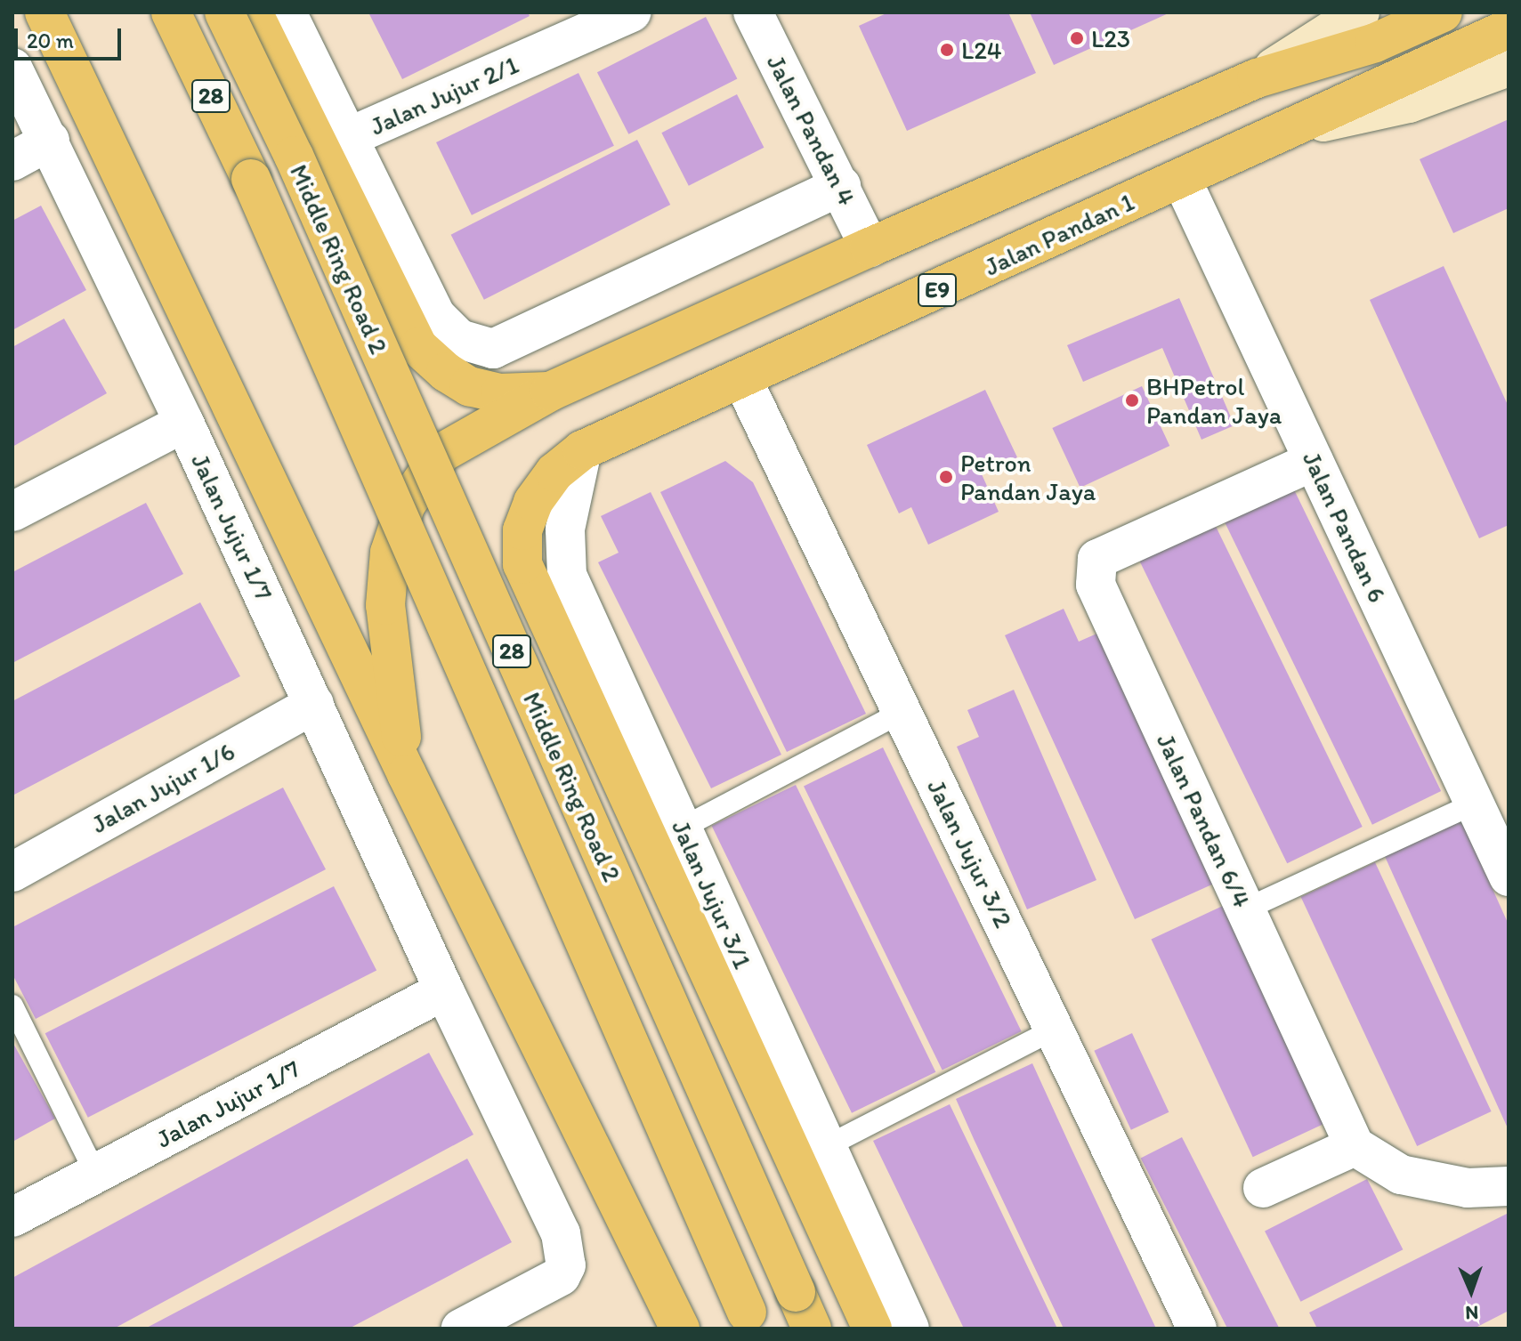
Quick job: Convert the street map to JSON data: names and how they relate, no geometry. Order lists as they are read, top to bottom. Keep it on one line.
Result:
{"streets":{"highway":["28","Jalan Pandan 1","Middle Ring Road 2","E9"],"street":["Jalan Jujur 2/1","Jalan Pandan 4","Jalan Jujur 1/7","Jalan Pandan 6","Jalan Jujur 1/6","Jalan Pandan 6/4","Jalan Jujur 3/2","Jalan Jujur 3/1"]},"crossings":[["Jalan Pandan 1","E9"],["Jalan Pandan 1","Jalan Pandan 6"],["Jalan Pandan 1","Jalan Jujur 3/2"],["Jalan Pandan 1","Jalan Jujur 3/1"],["Jalan Jujur 1/7","Jalan Jujur 1/6"],["Jalan Pandan 6","Jalan Pandan 6/4"]],"places":["L23","L24","BHPetrol Pandan Jaya","Petron Pandan Jaya"],"scale_bar":"20 m","north":"bottom"}
